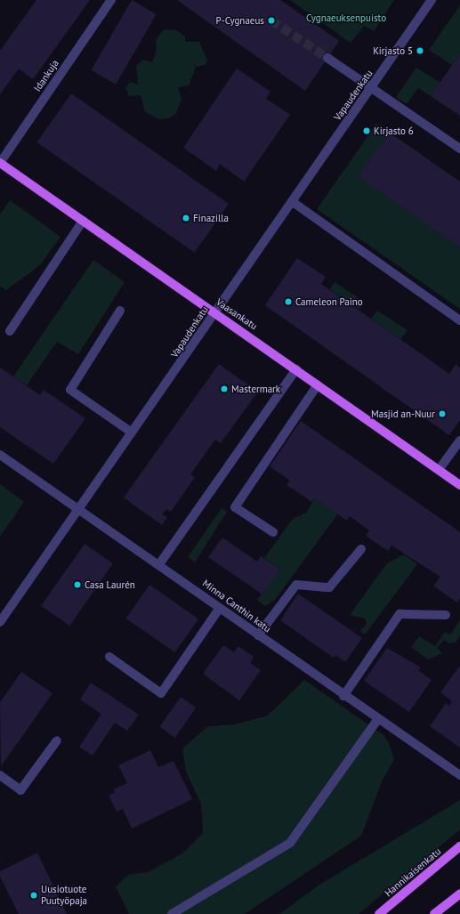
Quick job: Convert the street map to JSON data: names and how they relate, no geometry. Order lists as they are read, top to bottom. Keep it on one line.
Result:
{"streets":{"main road":["Vaasankatu","Hannikaisenkatu"],"street":["Idankuja","Vapaudenkatu","Minna Canthin katu"]},"crossings":[["Idankuja","Vaasankatu"],["Vapaudenkatu","Vaasankatu"],["Vapaudenkatu","Minna Canthin katu"]],"parks":["Cygnaeuksenpuisto"],"places":["P-Cygnaeus","Kirjasto 5","Kirjasto 6","Finazilla","Cameleon Paino","Mastermark","Masjid an-Nuur","Casa Laurén","Uusiotuote Puutyöpaja"]}
